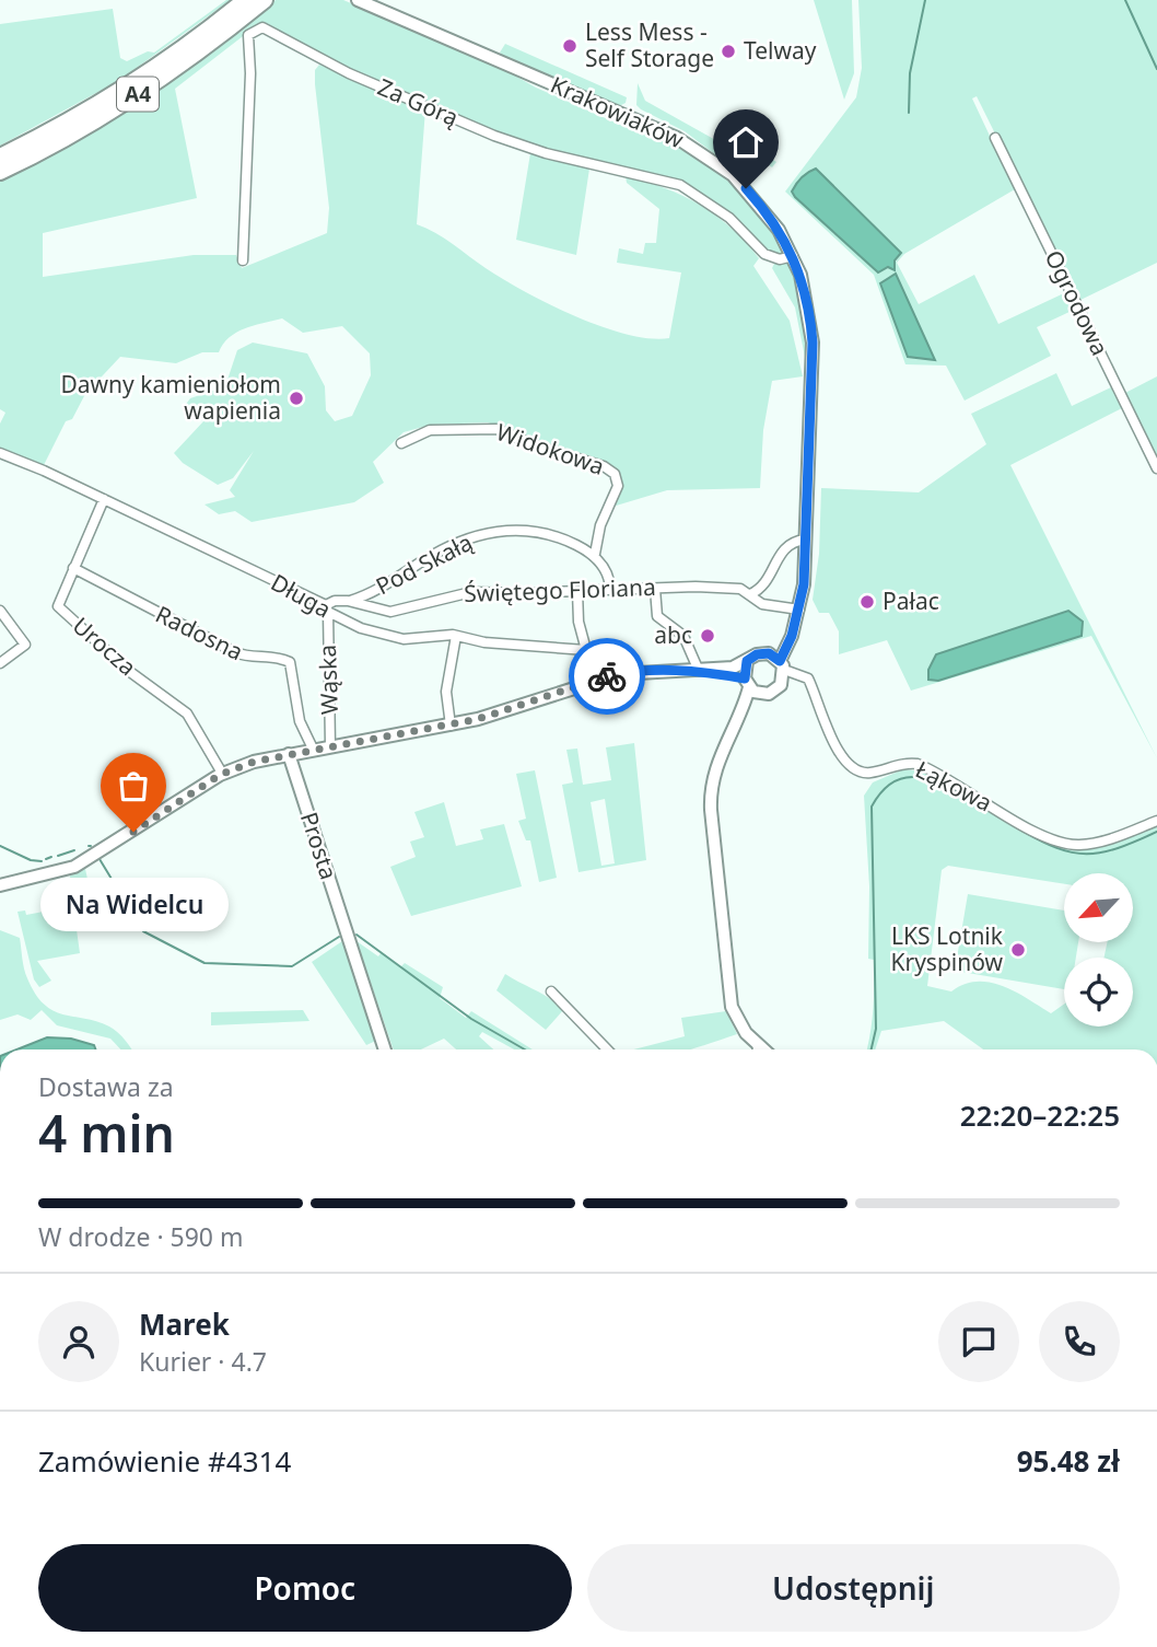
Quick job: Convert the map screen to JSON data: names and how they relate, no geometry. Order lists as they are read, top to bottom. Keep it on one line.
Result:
{"streets":{"highway":["A4"],"main road":["Krakowiaków","Prosta"],"street":["Za Górą","Ogrodowa","Widokowa","Pod Skałą","Świętego Floriana","Długa","Radosna","Urocza","Wąska","Łąkowa"]},"crossings":[["Za Górą","Krakowiaków"],["Krakowiaków","Świętego Floriana"],["Krakowiaków","Łąkowa"],["Widokowa","Pod Skałą"],["Pod Skałą","Świętego Floriana"],["Świętego Floriana","Długa"],["Świętego Floriana","Wąska"],["Długa","Urocza"],["Długa","Wąska"],["Radosna","Urocza"]],"places":["Less Mess - Self Storage","Telway","Dawny kamieniołom wapienia","Pałac","abc","Na Widelcu","LKS Lotnik Kryspinów"],"north":"bottom left","page":{"bubble":"Na Widelcu","heading":["4 min","Dostawa za","22:20–22:25"],"panel":["Marek","Kurier · 4.7","Zamówienie #4314","95.48 zł"],"bar":"W drodze · 590 m","buttons":["Pomoc","Udostępnij"]}}
